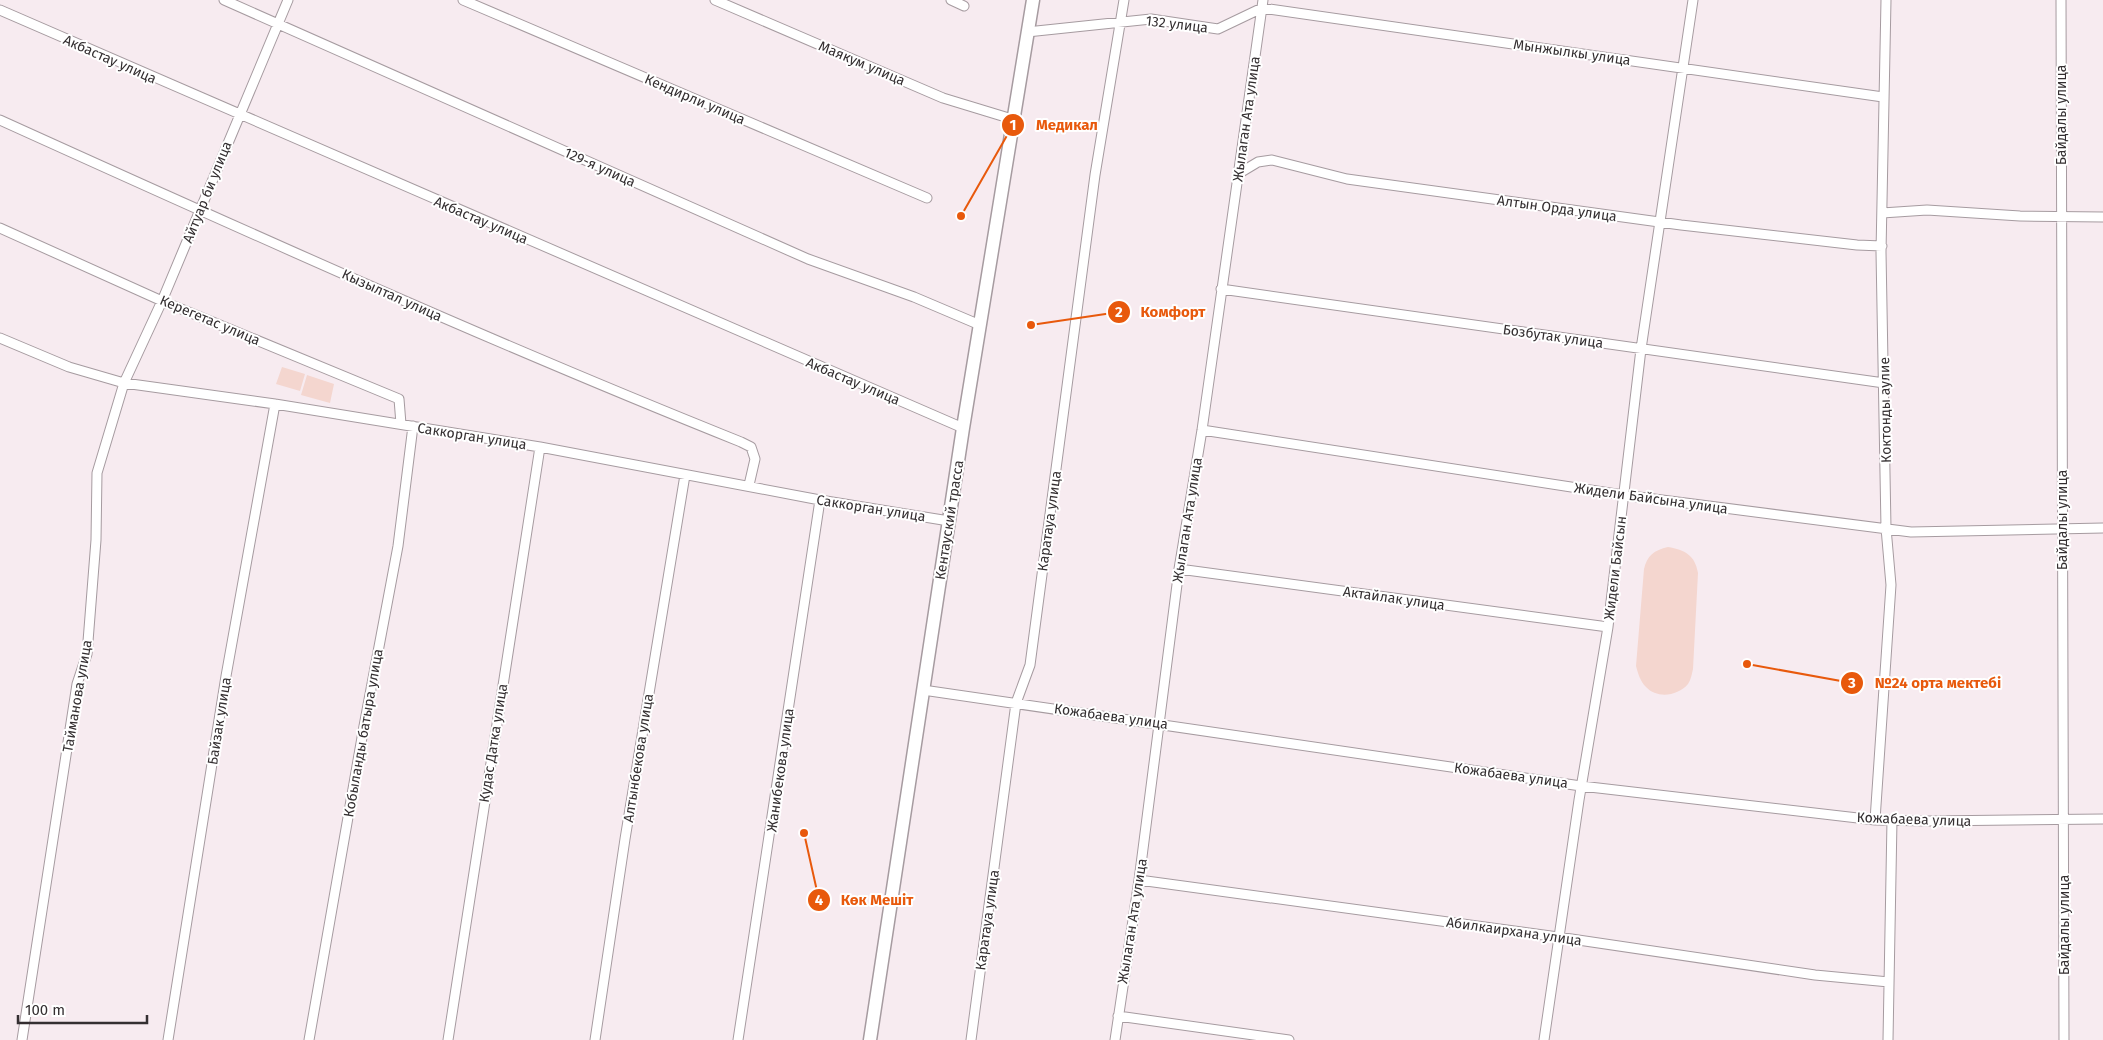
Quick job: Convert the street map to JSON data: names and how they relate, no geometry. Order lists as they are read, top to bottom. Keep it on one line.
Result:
{"streets":{"main road":["Кентауский трасса"],"street":["132 улица","Мынжылкы улица","Акбастау улица","Маякум улица","Кендирли улица","Байдалы улица","Жылаган Ата улица","129-я улица","Айтуар би улица","Алтын Орда улица","Кызылтал улица","Керегетас улица","Бозбутак улица","Коктонды аулие","Саккорган улица","Жидели Байсына улица","Каратауа улица","Жидели Байсын","Актайлак улица","Тайманова улица","Кожабаева улица","Байзак улица","Кобыланды батыра улица","Кудас Датка улица","Алтынбекова улица","Жанибекова улица","Абилкаирхана улица"]},"crossings":[["132 улица","Мынжылкы улица"],["132 улица","Жылаган Ата улица"],["132 улица","Кентауский трасса"],["132 улица","Каратауа улица"],["Мынжылкы улица","Жылаган Ата улица"],["Мынжылкы улица","Коктонды аулие"],["Мынжылкы улица","Жидели Байсын"],["Акбастау улица","Айтуар би улица"],["Акбастау улица","Кентауский трасса"],["Маякум улица","Кентауский трасса"],["Байдалы улица","Жидели Байсына улица"],["Байдалы улица","Кожабаева улица"],["Жылаган Ата улица","Алтын Орда улица"],["Жылаган Ата улица","Бозбутак улица"],["Жылаган Ата улица","Жидели Байсына улица"],["Жылаган Ата улица","Актайлак улица"],["Жылаган Ата улица","Кожабаева улица"],["Жылаган Ата улица","Абилкаирхана улица"],["129-я улица","Айтуар би улица"],["129-я улица","Кентауский трасса"],["Айтуар би улица","Кызылтал улица"],["Айтуар би улица","Керегетас улица"],["Айтуар би улица","Саккорган улица"],["Айтуар би улица","Тайманова улица"],["Алтын Орда улица","Коктонды аулие"],["Алтын Орда улица","Жидели Байсын"],["Кызылтал улица","Саккорган улица"],["Керегетас улица","Саккорган улица"],["Бозбутак улица","Коктонды аулие"],["Бозбутак улица","Жидели Байсын"],["Коктонды аулие","Жидели Байсына улица"],["Коктонды аулие","Кожабаева улица"],["Саккорган улица","Кентауский трасса"],["Саккорган улица","Тайманова улица"],["Саккорган улица","Байзак улица"],["Саккорган улица","Кобыланды батыра улица"],["Саккорган улица","Кудас Датка улица"],["Саккорган улица","Алтынбекова улица"],["Саккорган улица","Жанибекова улица"],["Жидели Байсына улица","Жидели Байсын"],["Кентауский трасса","Кожабаева улица"],["Каратауа улица","Кожабаева улица"],["Жидели Байсын","Актайлак улица"],["Жидели Байсын","Кожабаева улица"],["Жидели Байсын","Абилкаирхана улица"]],"places":["Медикал","Комфорт","№24 орта мектебі","Көк Мешіт"],"scale_bar":"100 m"}
